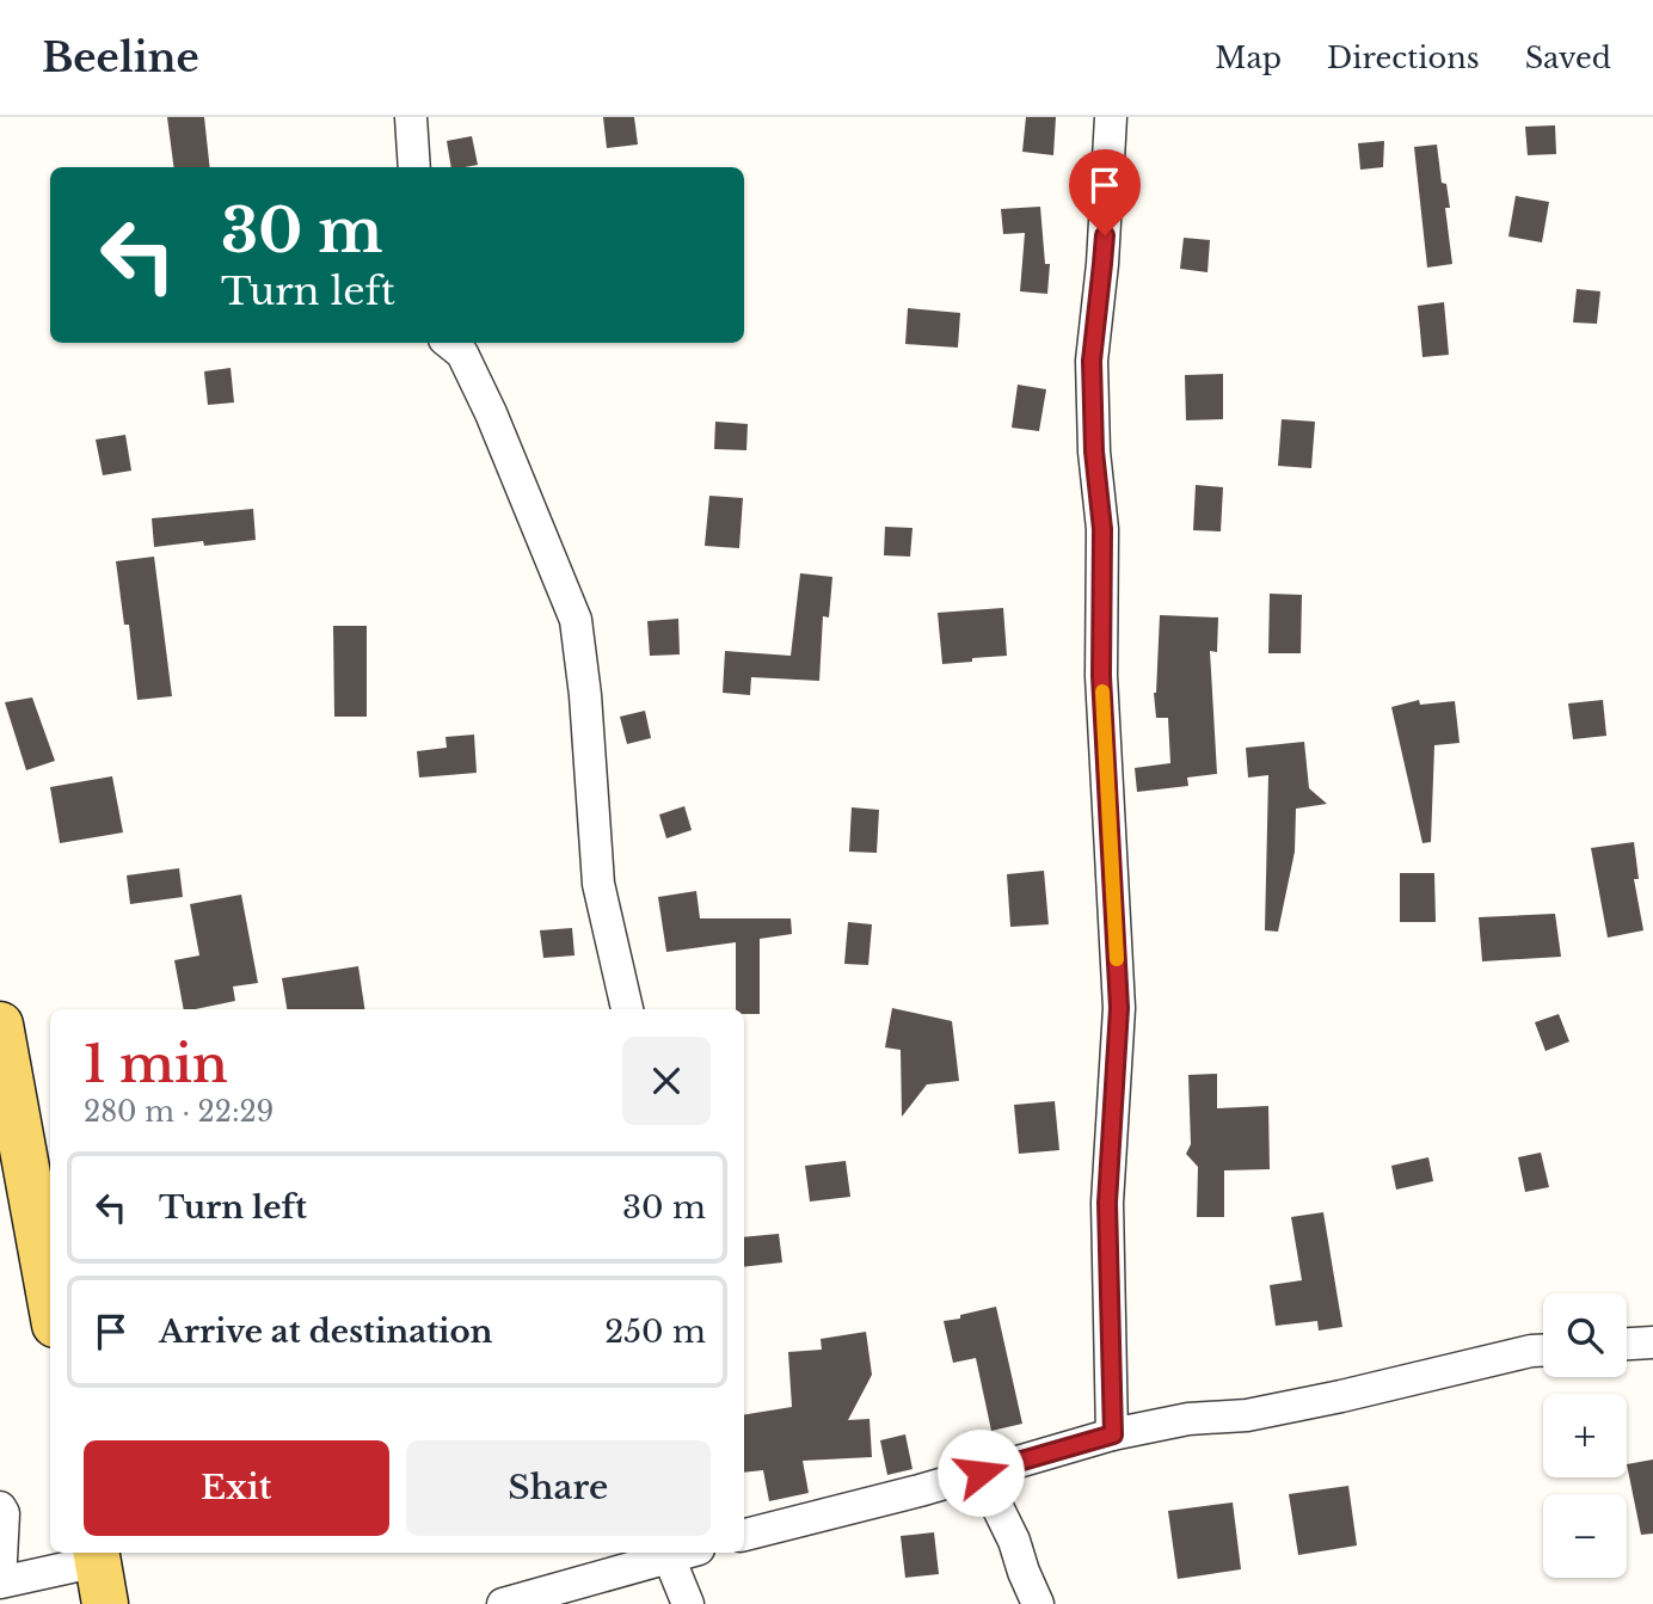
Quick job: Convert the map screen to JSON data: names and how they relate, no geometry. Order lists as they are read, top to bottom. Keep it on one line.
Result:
{"page":{"header":"Beeline","nav":["Map","Directions","Saved"],"turn":["30 m","Turn left"],"heading":["1 min","280 m · 22:29"],"list":[{"name":"Turn left","value":"30 m"},{"name":"Arrive at destination","value":"250 m"}],"map_buttons":["+","−"],"buttons":["Exit","Share"]}}
